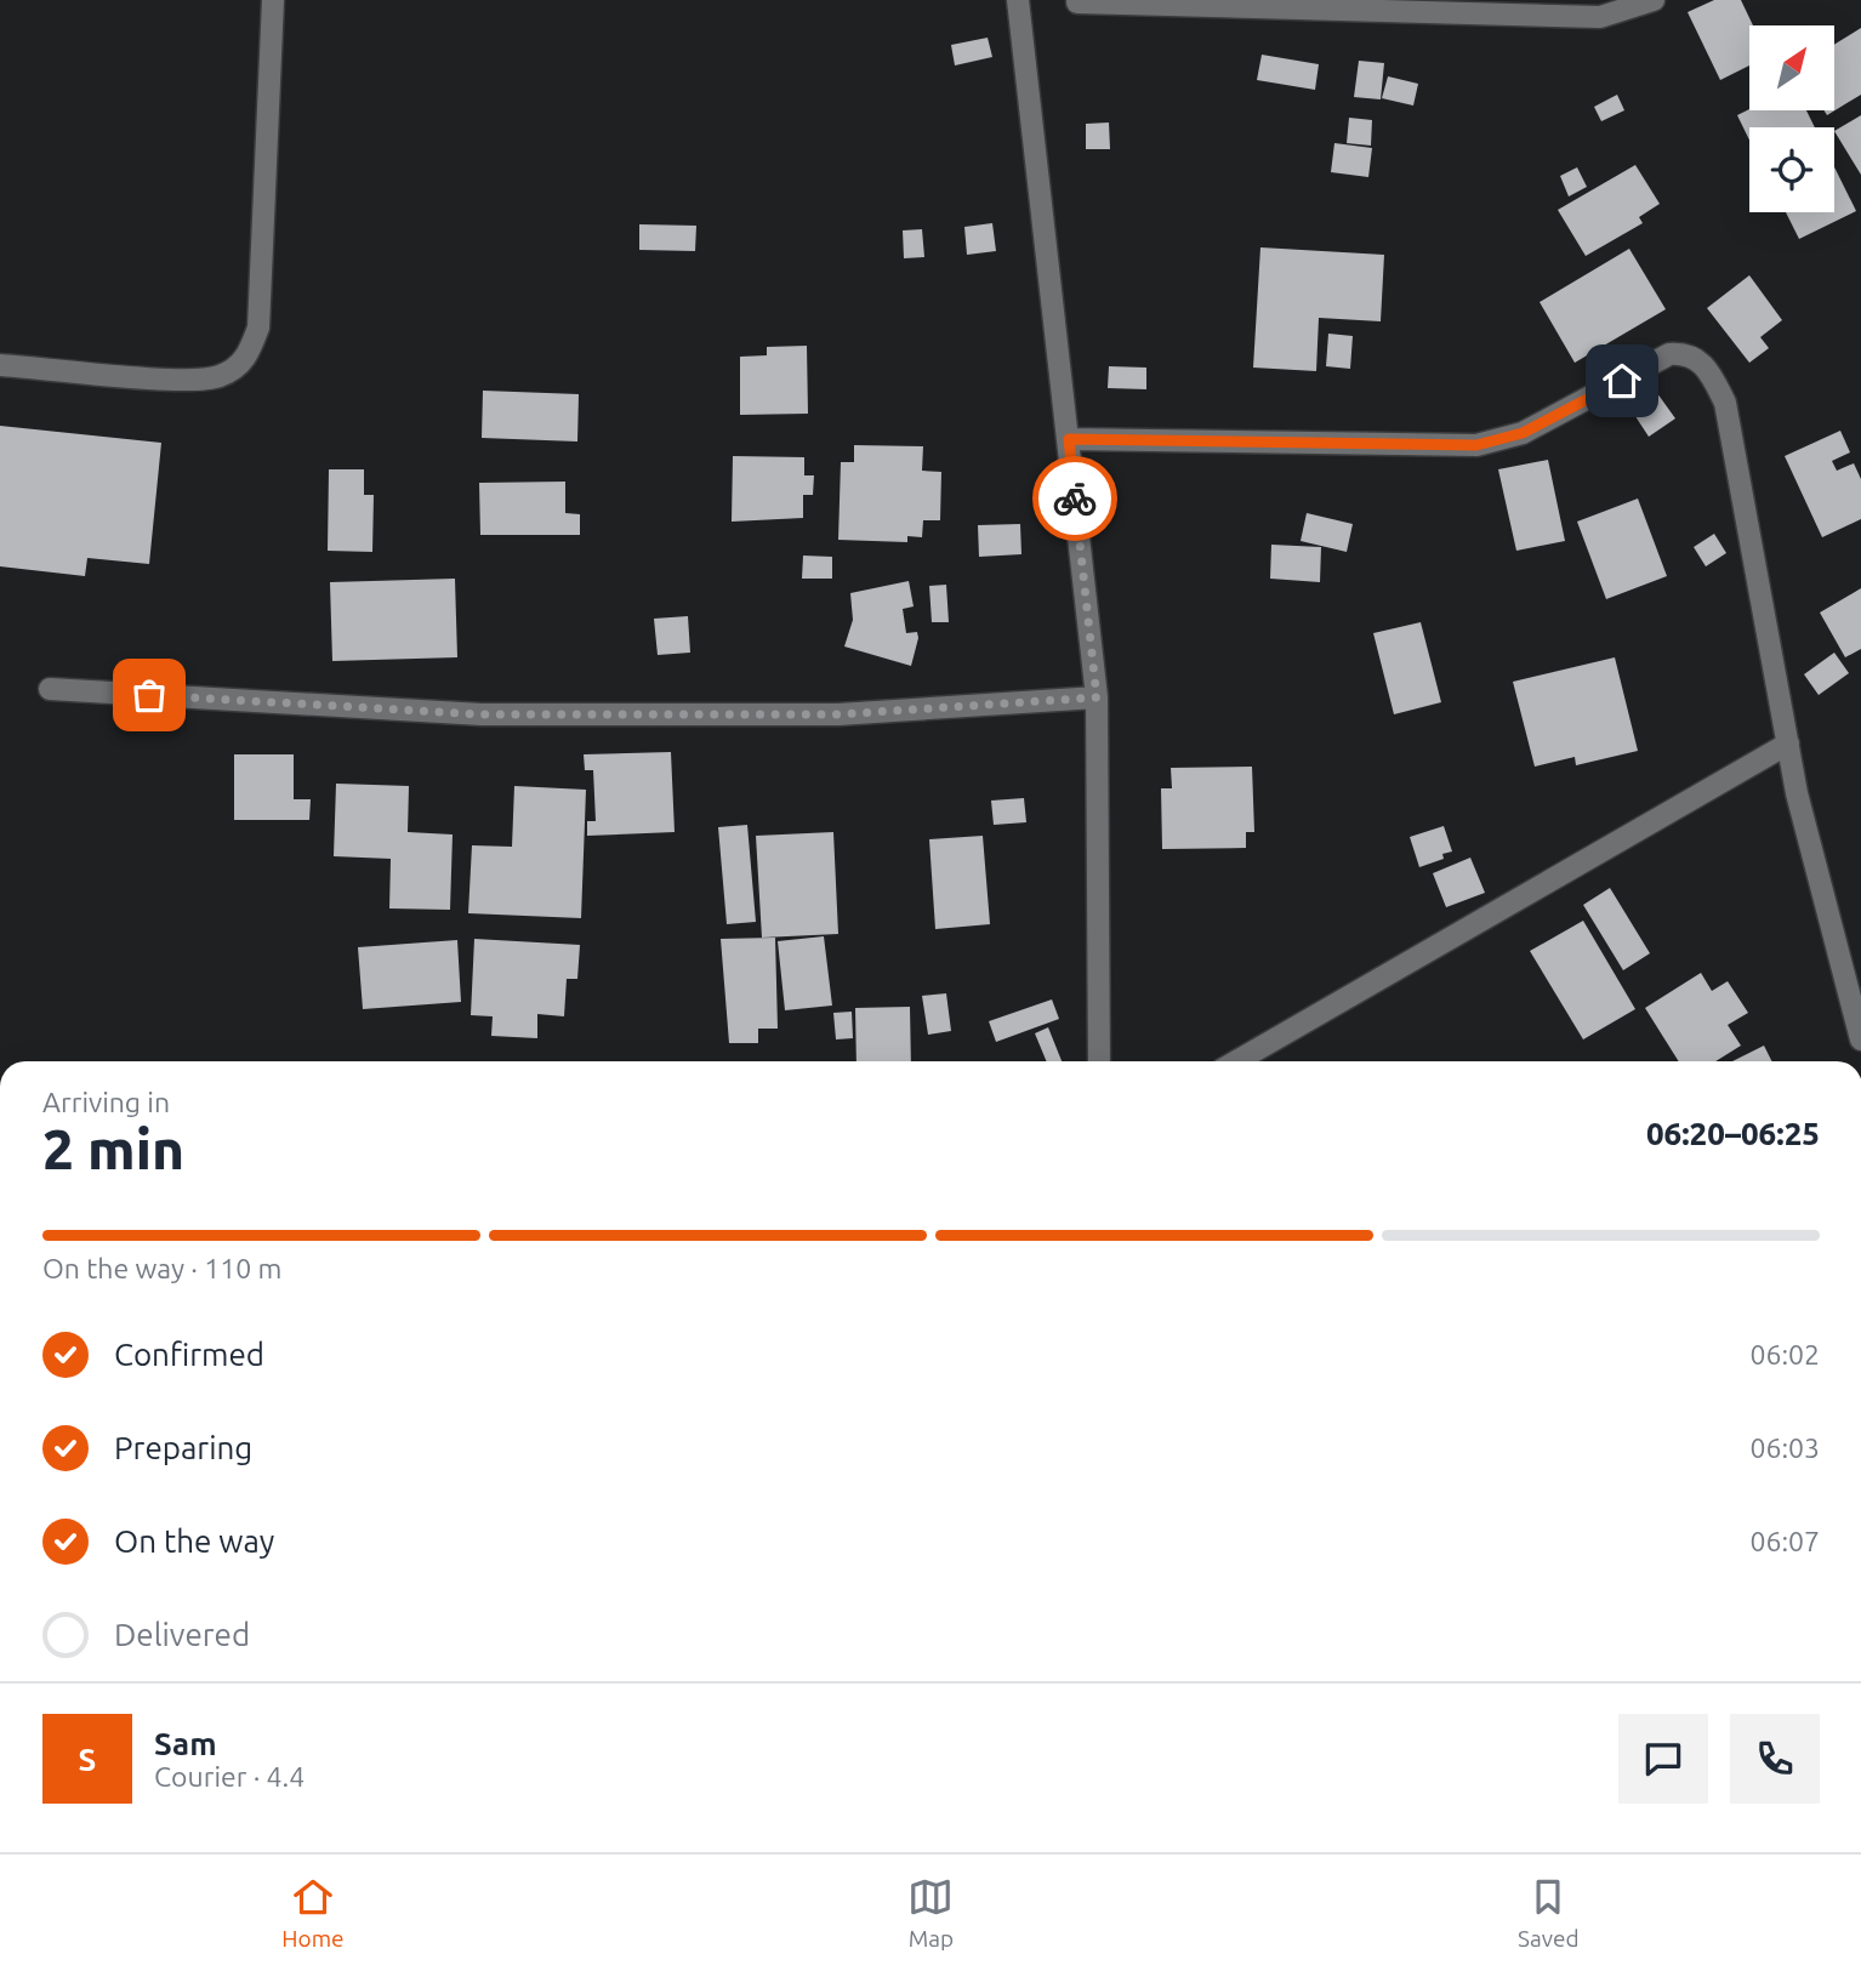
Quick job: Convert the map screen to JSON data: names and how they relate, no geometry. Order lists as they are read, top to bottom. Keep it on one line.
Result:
{"north":"top right","page":{"heading":["2 min","Arriving in","06:20–06:25"],"panel":["Sam","Courier · 4.4"],"bar":"On the way · 110 m","list":[["Confirmed","06:02"],["Preparing","06:03"],["On the way","06:07"],"Delivered"],"round":"S","tabs":["Home","Map","Saved"]}}
